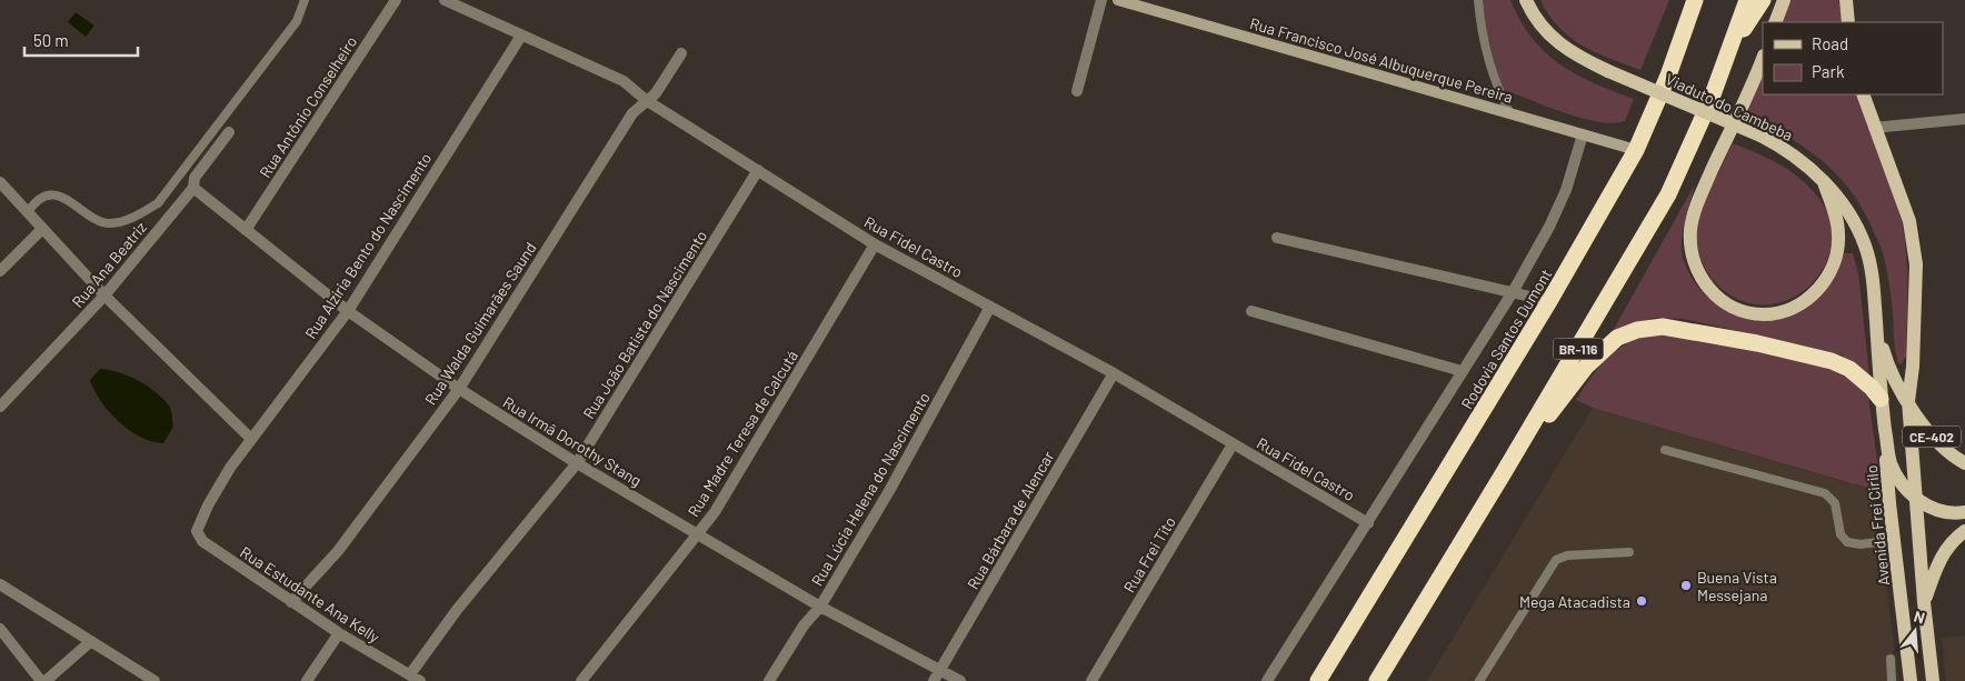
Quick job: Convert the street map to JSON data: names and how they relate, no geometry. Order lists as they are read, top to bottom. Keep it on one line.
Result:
{"streets":{"highway":["Rodovia Santos Dumont","BR-116"],"main road":["Rua Francisco José Albuquerque Pereira","Viaduto do Cambeba","CE-402","Avenida Frei Cirilo"],"street":["Rua Antônio Conselheiro","Rua Alzíria Bento do Nascimento","Rua Fidel Castro","Rua Ana Beatriz","Rua Walda Guimarães Saund","Rua João Batista do Nascimento","Rua Madre Teresa de Calcutá","Rua Irmã Dorothy Stang","Rua Lúcia Helena do Nascimento","Rua Bárbara de Alencar","Rua Frei Tito","Rua Estudante Ana Kelly"]},"crossings":[["Rua Francisco José Albuquerque Pereira","Rodovia Santos Dumont"],["Rua Antônio Conselheiro","Rua Irmã Dorothy Stang"],["Rua Alzíria Bento do Nascimento","Rua Fidel Castro"],["Rua Alzíria Bento do Nascimento","Rua Irmã Dorothy Stang"],["Rua Alzíria Bento do Nascimento","Rua Estudante Ana Kelly"],["Rua Fidel Castro","Rua Walda Guimarães Saund"],["Rua Fidel Castro","Rua João Batista do Nascimento"],["Rua Fidel Castro","Rua Madre Teresa de Calcutá"],["Rua Fidel Castro","Rua Lúcia Helena do Nascimento"],["Rua Fidel Castro","Rua Bárbara de Alencar"],["Rua Fidel Castro","Rua Frei Tito"],["Rua Ana Beatriz","Rua Irmã Dorothy Stang"],["Rua Walda Guimarães Saund","Rua Irmã Dorothy Stang"],["Rua Walda Guimarães Saund","Rua Estudante Ana Kelly"],["Rua João Batista do Nascimento","Rua Irmã Dorothy Stang"],["Rua João Batista do Nascimento","Rua Estudante Ana Kelly"],["Rua Madre Teresa de Calcutá","Rua Irmã Dorothy Stang"],["Rua Irmã Dorothy Stang","Rua Lúcia Helena do Nascimento"],["Rua Irmã Dorothy Stang","Rua Bárbara de Alencar"]],"places":["Buena Vista Messejana","Mega Atacadista"],"legend":["Road","Park"],"scale_bar":"50 m","north":"top"}
